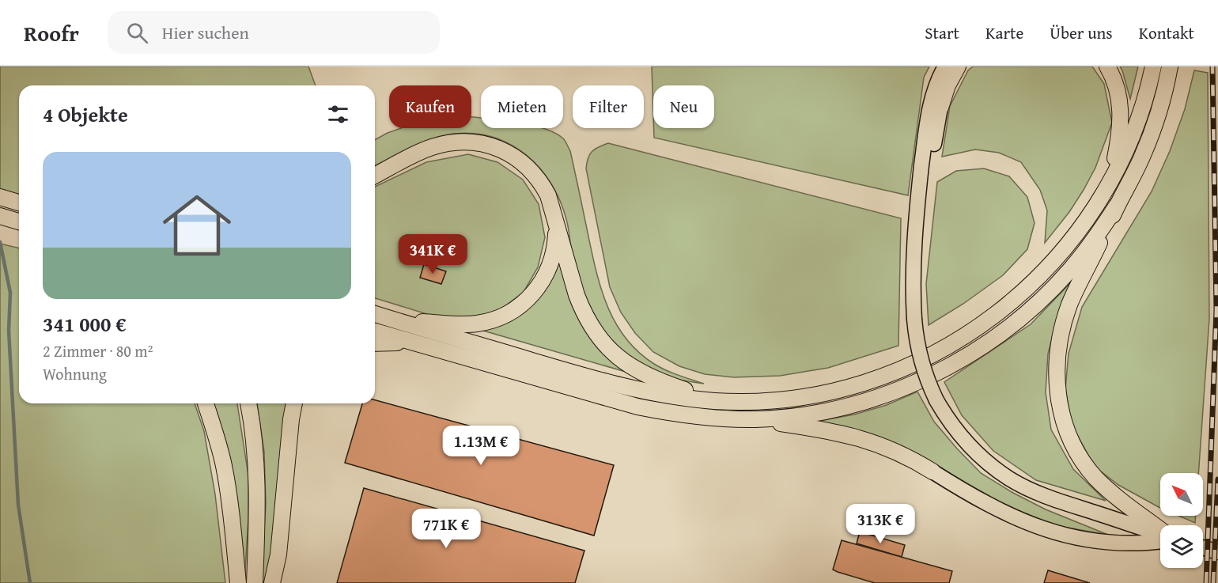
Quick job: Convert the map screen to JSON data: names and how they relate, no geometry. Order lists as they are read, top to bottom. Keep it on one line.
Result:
{"north":"top left","page":{"header":"Roofr","search":"Hier suchen","nav":["Start","Karte","Über uns","Kontakt"],"chip":["Kaufen","Mieten","Filter","Neu"],"heading":"4 Objekte","list":[{"name":"341 000 €","note":"2 Zimmer · 80 m² · Wohnung"}],"price":["341K €","1.13M €","313K €","771K €"]}}
